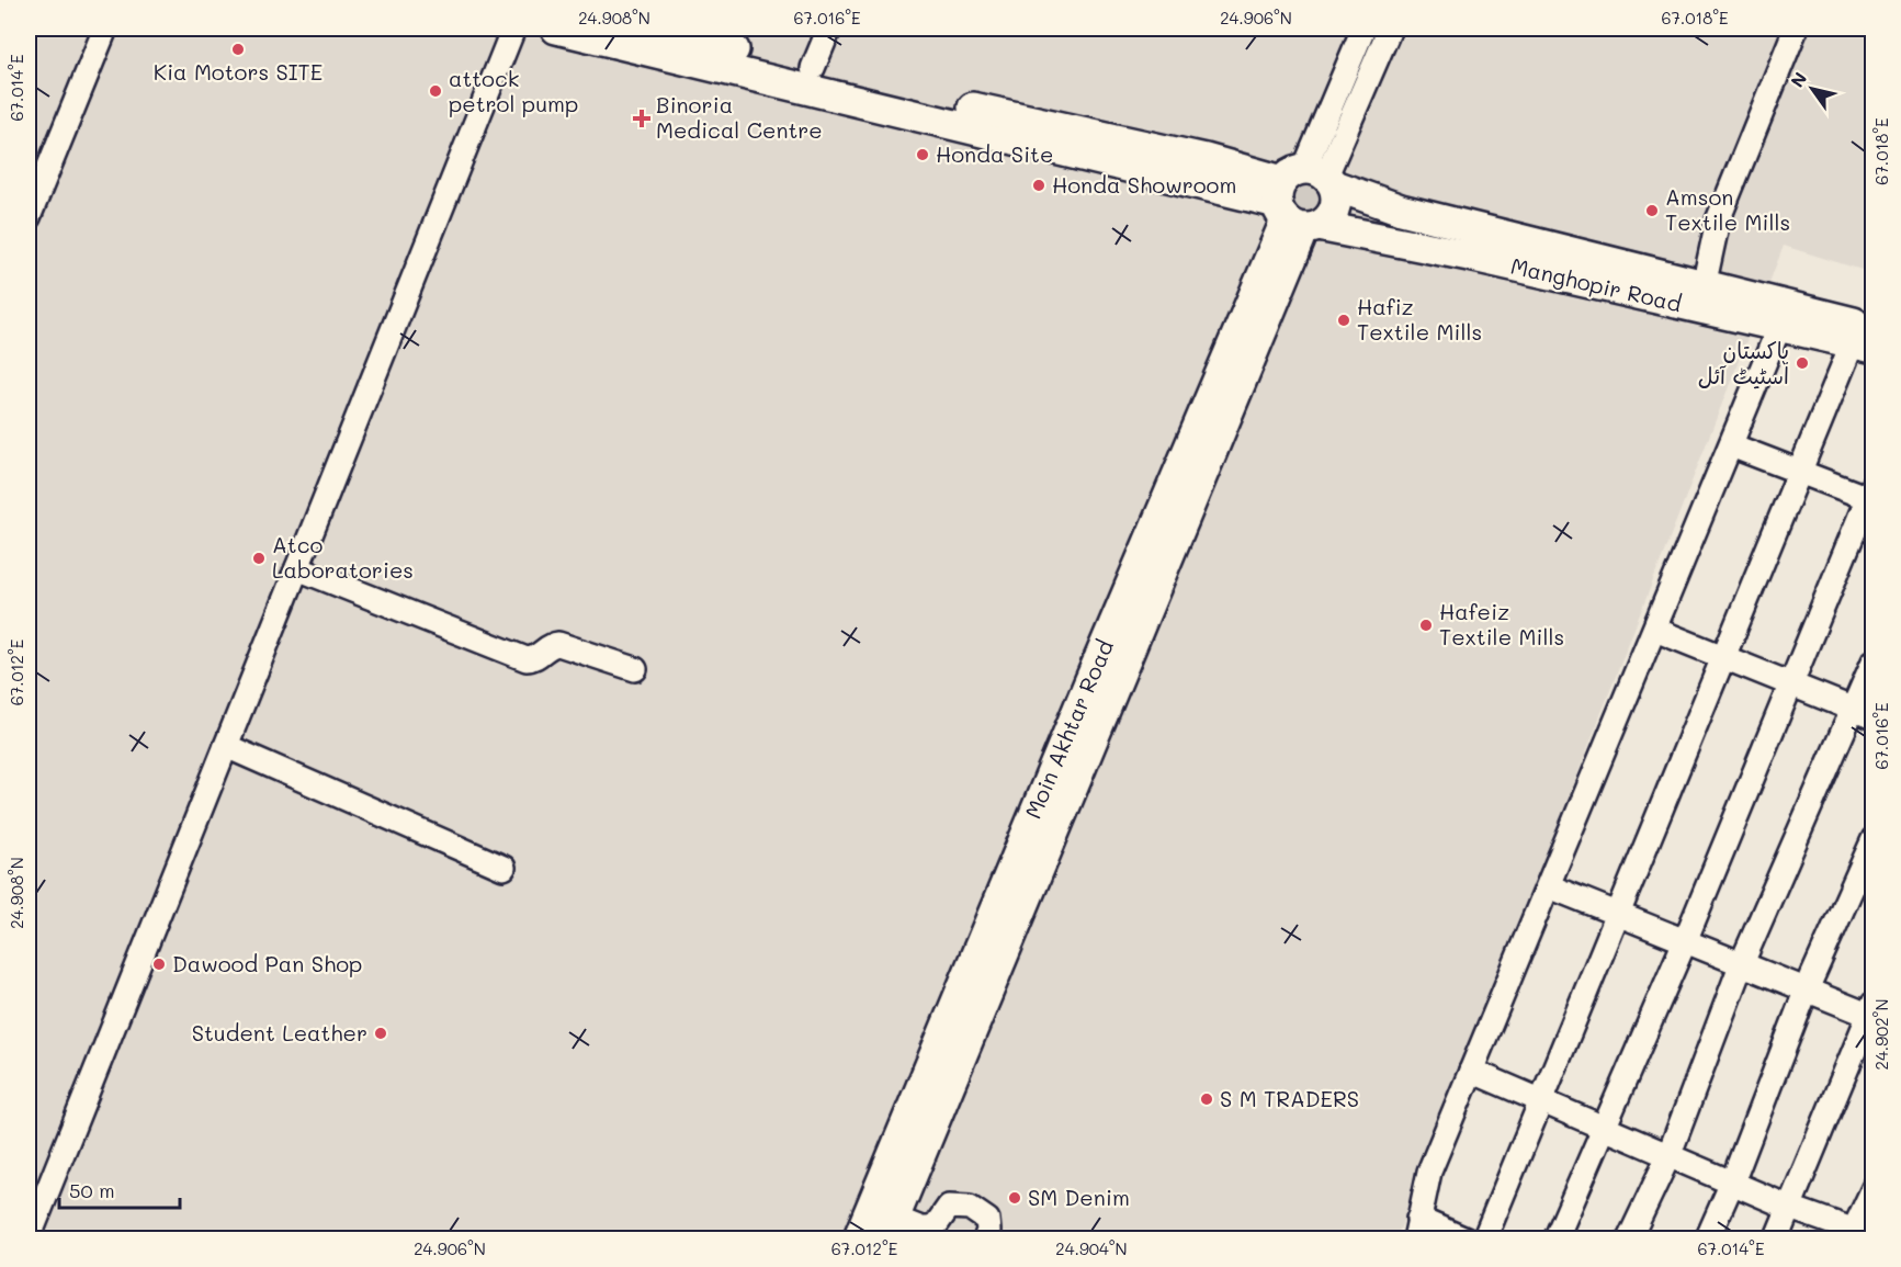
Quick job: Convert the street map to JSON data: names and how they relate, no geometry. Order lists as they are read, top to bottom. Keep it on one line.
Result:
{"streets":{"main road":["Manghopir Road","Moin Akhtar Road"]},"crossings":[["Manghopir Road","Moin Akhtar Road"]],"places":{"other":["Kia Motors SITE","attock petrol pump","Honda Site","Honda Showroom","Amson Textile Mills","Hafiz Textile Mills","پاکستان اسٹیٹ آئل","Atco Laboratories","Hafeiz Textile Mills","Dawood Pan Shop","Student Leather","S M TRADERS","SM Denim"],"health":["Binoria Medical Centre"]},"scale_bar":"50 m","north":"top left","coordinates":["24.908°N","67.016°E","24.906°N","67.018°E","67.014°E","67.012°E","24.902°N","24.904°N"]}
